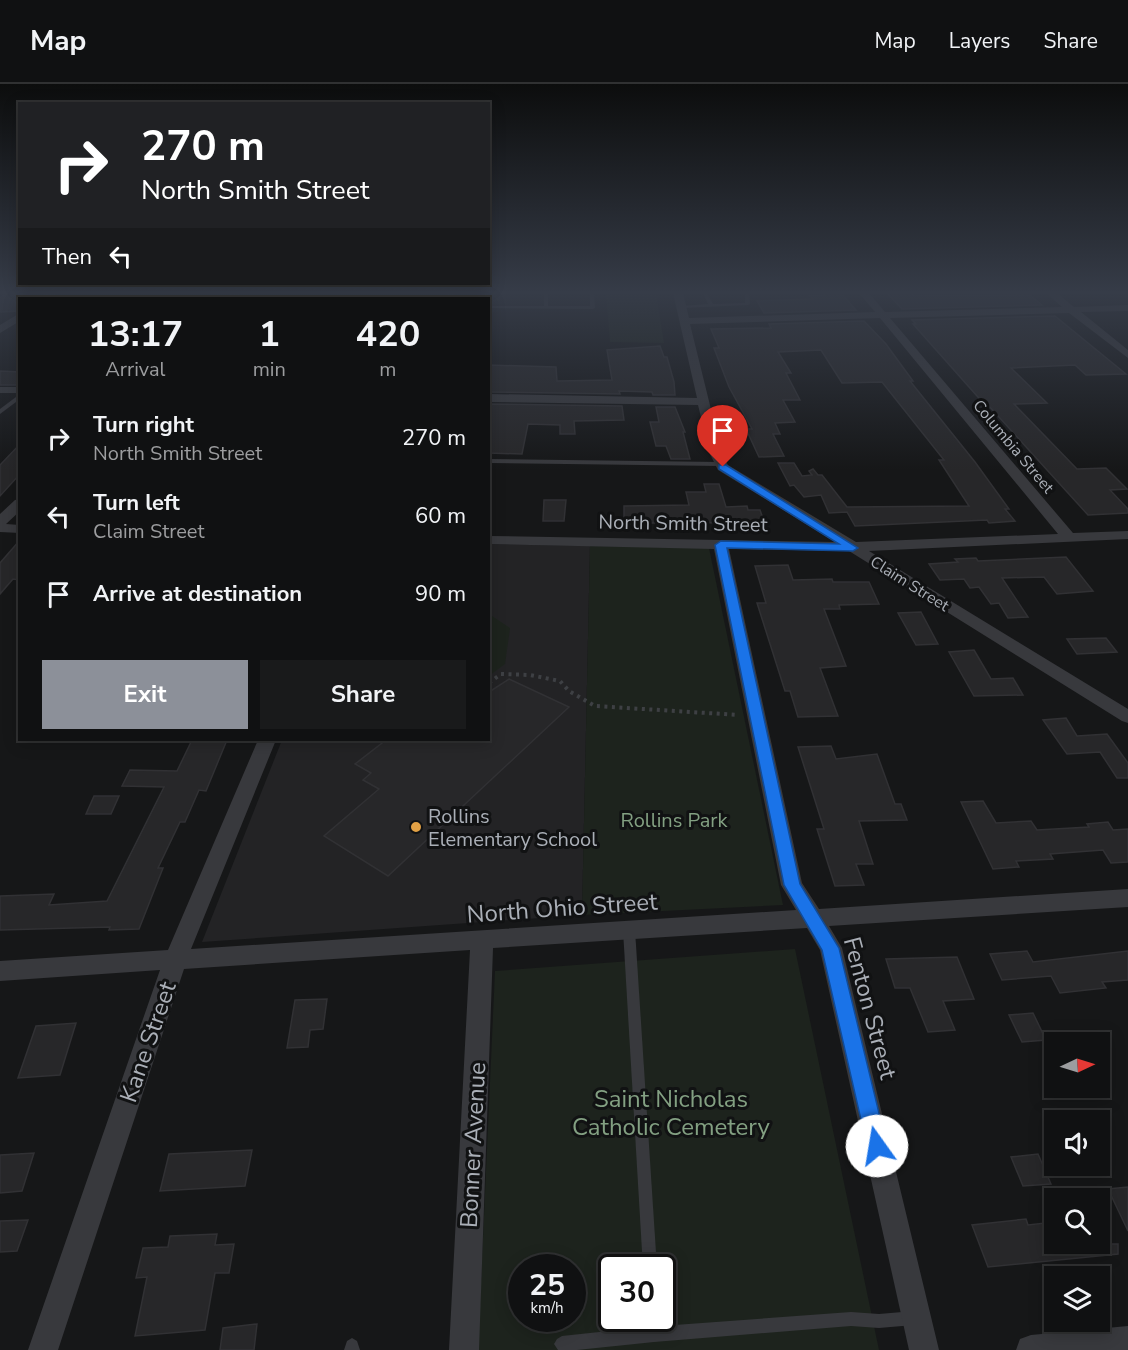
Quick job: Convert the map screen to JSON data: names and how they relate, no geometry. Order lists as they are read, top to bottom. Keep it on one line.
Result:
{"streets":{"street":["Columbia Street","North Smith Street","Claim Street","North Ohio Street","Fenton Street","Kane Street","Bonner Avenue"]},"crossings":[["Columbia Street","North Smith Street"],["North Smith Street","Claim Street"],["North Smith Street","Fenton Street"],["North Ohio Street","Fenton Street"],["North Ohio Street","Kane Street"],["North Ohio Street","Bonner Avenue"]],"parks":["Rollins Park","Saint Nicholas Catholic Cemetery"],"places":["Rollins Elementary School"],"north":"right","page":{"header":"Map","nav":["Map","Layers","Share"],"turn":["270 m","North Smith Street"],"then":"Then","eta":["13:17","Arrival","1","min","420","m"],"list":[{"name":"Turn right","note":"North Smith Street","value":"270 m"},{"name":"Turn left","note":"Claim Street","value":"60 m"},{"name":"Arrive at destination","value":"90 m"}],"buttons":["Exit","Share"],"speed":"25 km/h","limit":"30"}}
